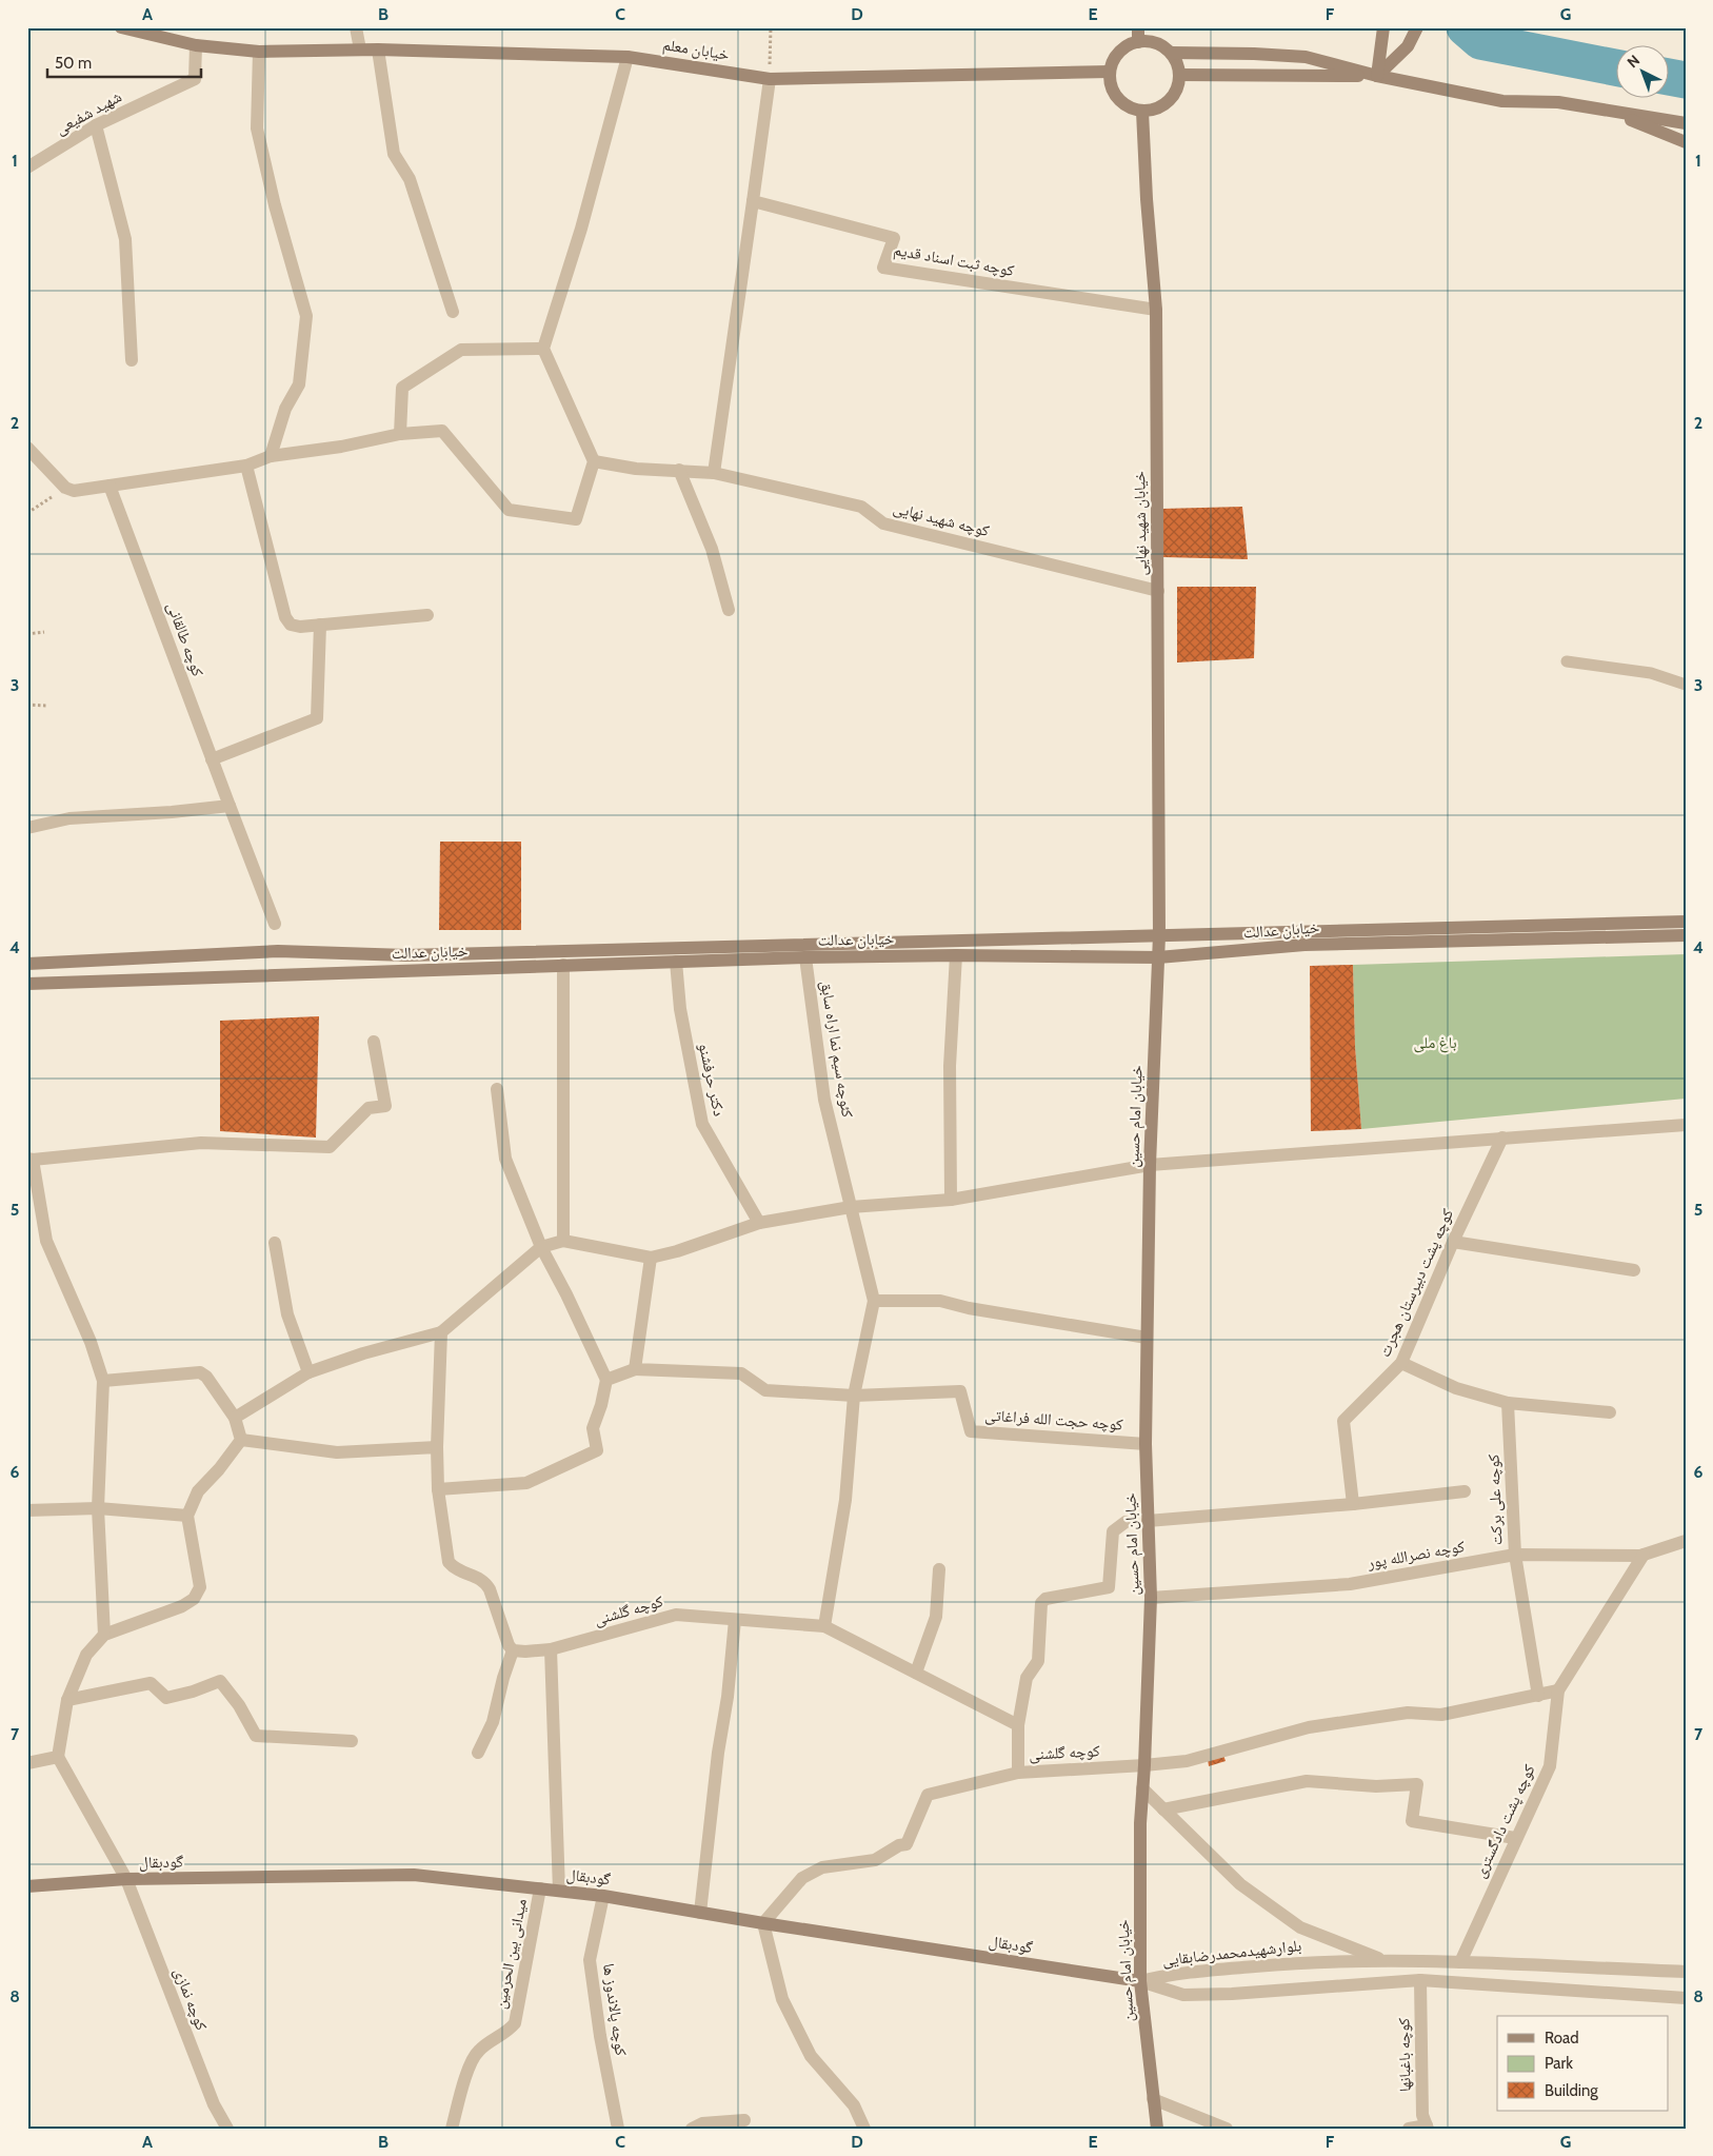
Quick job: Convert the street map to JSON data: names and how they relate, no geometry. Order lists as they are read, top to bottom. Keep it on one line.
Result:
{"streets":{"main road":["خیابان معلم","خیابان شهید نهایی","خیابان عدالت","خیابان امام حسین","گودبقال"],"street":["شهید شفیعی","کوچه ثبت اسناد قدیم","کوچه شهید نهایی","کوچه طالقانی","کئوچه سیم نما اراه سابق","دکتر حرفشنو","کوچه پشت دبیرستان هجرت","کوچه حجت الله فراغاتی","کوچه علی برکت","کوچه نصرالله پور","کوچه گلشنی","کوچه پشت دادگستری","بلوارشهیدمحمدرضابقایی","میدانی بین الحرمین","کوچه نمازی","کوچه پالاندوز ها","کوچه باغبانها"]},"crossings":[["خیابان معلم","شهید شفیعی"],["خیابان معلم","خیابان شهید نهایی"],["کوچه ثبت اسناد قدیم","خیابان شهید نهایی"],["کوچه شهید نهایی","خیابان شهید نهایی"],["خیابان شهید نهایی","خیابان عدالت"],["خیابان شهید نهایی","خیابان امام حسین"],["خیابان عدالت","کئوچه سیم نما اراه سابق"],["خیابان عدالت","دکتر حرفشنو"],["خیابان عدالت","خیابان امام حسین"],["خیابان امام حسین","کوچه حجت الله فراغاتی"],["خیابان امام حسین","کوچه نصرالله پور"],["خیابان امام حسین","کوچه گلشنی"],["خیابان امام حسین","گودبقال"],["خیابان امام حسین","بلوارشهیدمحمدرضابقایی"],["کوچه علی برکت","کوچه نصرالله پور"],["کوچه نصرالله پور","کوچه پشت دادگستری"],["کوچه پشت دادگستری","بلوارشهیدمحمدرضابقایی"],["گودبقال","بلوارشهیدمحمدرضابقایی"],["گودبقال","میدانی بین الحرمین"],["گودبقال","کوچه نمازی"],["گودبقال","کوچه پالاندوز ها"],["بلوارشهیدمحمدرضابقایی","کوچه باغبانها"]],"parks":["باغ ملی"],"legend":["Road","Park","Building"],"scale_bar":"50 m","north":"top left","grid":{"columns":["A","B","C","D","E","F","G"],"rows":["1","2","3","4","5","6","7","8"]}}
